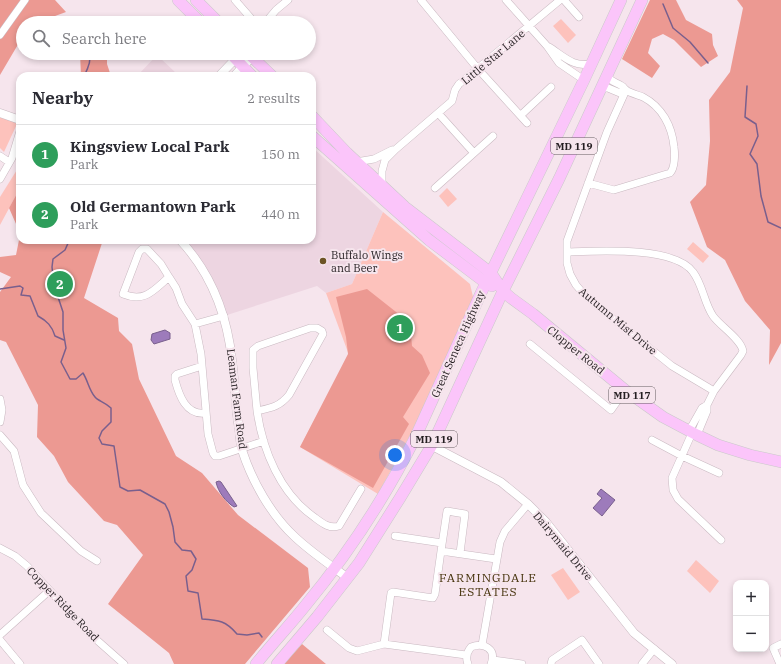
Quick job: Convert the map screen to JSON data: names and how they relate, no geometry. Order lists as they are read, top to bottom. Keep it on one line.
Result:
{"streets":{"main road":["MD 119","Great Seneca Highway","Clopper Road","MD 117"],"street":["Little Star Lane","Autumn Mist Drive","Leaman Farm Road","Dairymaid Drive","Copper Ridge Road"]},"crossings":[["Little Star Lane","Clopper Road"],["Great Seneca Highway","Clopper Road"],["Great Seneca Highway","Leaman Farm Road"],["Great Seneca Highway","Dairymaid Drive"]],"districts":["FARMINGDALE ESTATES"],"places":["Buffalo Wings and Beer"],"page":{"search":"Search here","heading":["Nearby","2 results"],"list":[{"mark":"1","name":"Kingsview Local Park","note":"Park","value":"150 m"},{"mark":"2","name":"Old Germantown Park","note":"Park","value":"440 m"}],"pins":["2","1"],"map_buttons":["+","−"]}}
